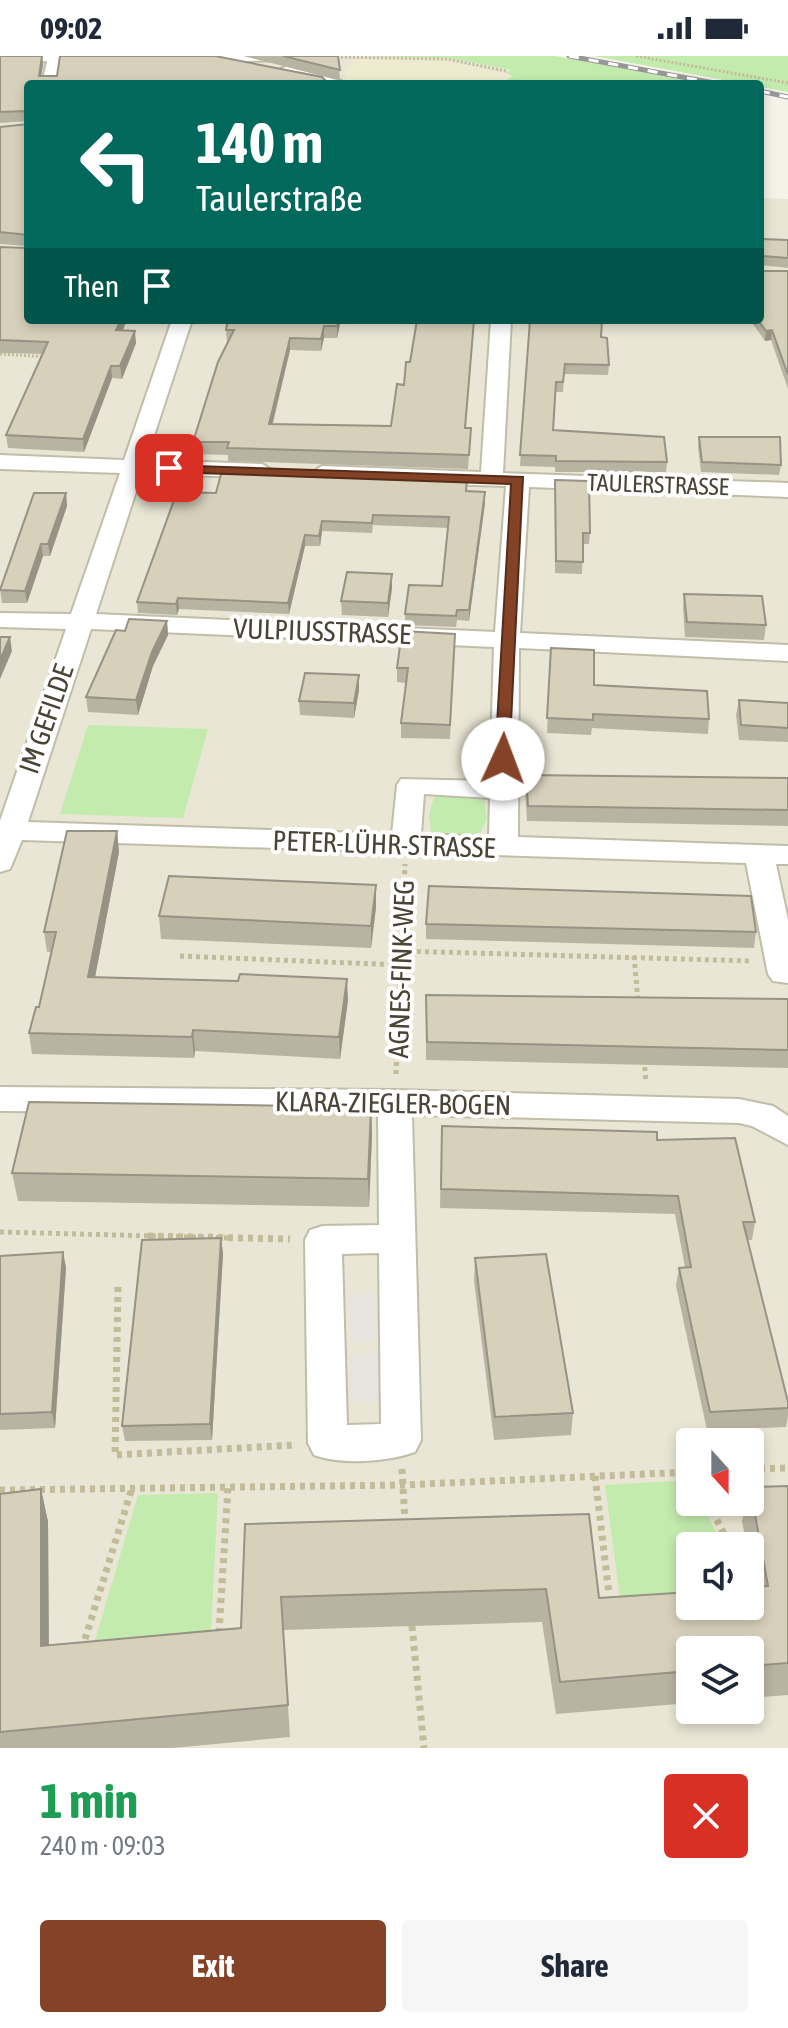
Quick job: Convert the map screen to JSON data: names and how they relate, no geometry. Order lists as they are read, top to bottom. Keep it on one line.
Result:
{"streets":{"street":["TAULERSTRASSE","VULPIUSSTRASSE","IM GEFILDE","PETER-LÜHR-STRASSE","KLARA-ZIEGLER-BOGEN"],"path":["AGNES-FINK-WEG"]},"crossings":[["TAULERSTRASSE","IM GEFILDE"],["VULPIUSSTRASSE","IM GEFILDE"],["IM GEFILDE","PETER-LÜHR-STRASSE"],["PETER-LÜHR-STRASSE","AGNES-FINK-WEG"],["AGNES-FINK-WEG","KLARA-ZIEGLER-BOGEN"]],"north":"bottom","page":{"status":"09:02","turn":["140 m","Taulerstraße"],"then":"Then","heading":["1 min","240 m · 09:03"],"buttons":["Exit","Share"]}}
